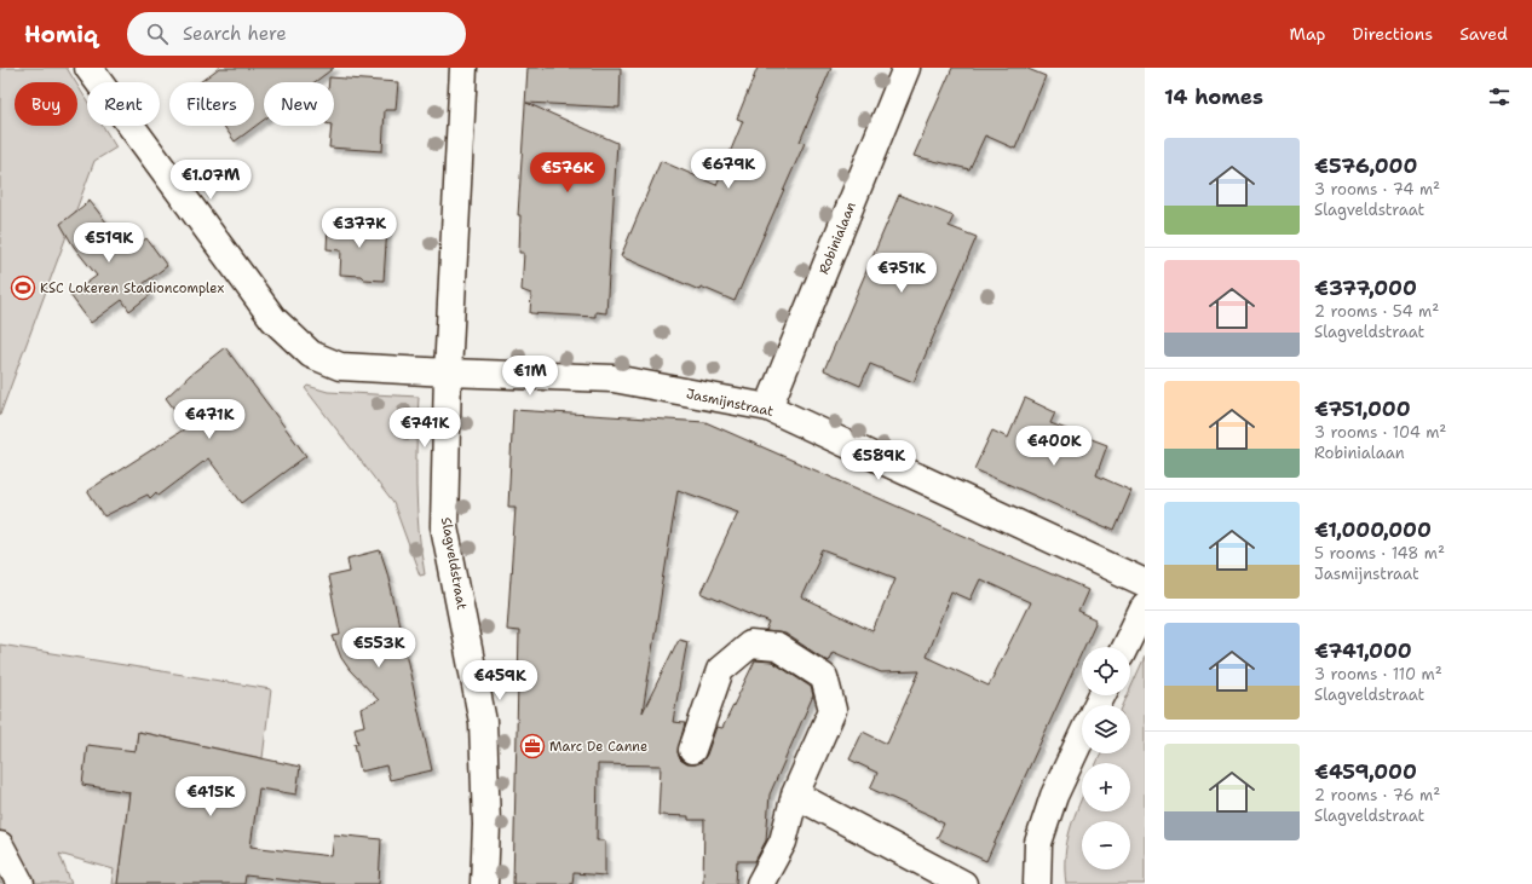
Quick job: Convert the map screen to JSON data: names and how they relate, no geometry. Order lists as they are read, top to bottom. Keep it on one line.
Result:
{"streets":{"street":["Robinialaan","Jasmijnstraat","Slagveldstraat"]},"crossings":[["Robinialaan","Jasmijnstraat"],["Jasmijnstraat","Slagveldstraat"]],"places":{"sports":["KSC Lokeren Stadioncomplex"],"office":["Marc De Canne"]},"page":{"header":"Homiq","search":"Search here","nav":["Map","Directions","Saved"],"heading":"14 homes","chip":["Buy","Rent","Filters","New"],"list":[{"name":"€576,000","note":"3 rooms · 74 m² · Slagveldstraat"},{"name":"€377,000","note":"2 rooms · 54 m² · Slagveldstraat"},{"name":"€751,000","note":"3 rooms · 104 m² · Robinialaan"},{"name":"€1,000,000","note":"5 rooms · 148 m² · Jasmijnstraat"},{"name":"€741,000","note":"3 rooms · 110 m² · Slagveldstraat"},{"name":"€459,000","note":"2 rooms · 76 m² · Slagveldstraat"}],"price":["€679K","€576K","€1.07M","€377K","€519K","€751K","€1M","€471K","€741K","€400K","€589K","€553K","€459K","€415K"],"map_buttons":["+","−"]}}
